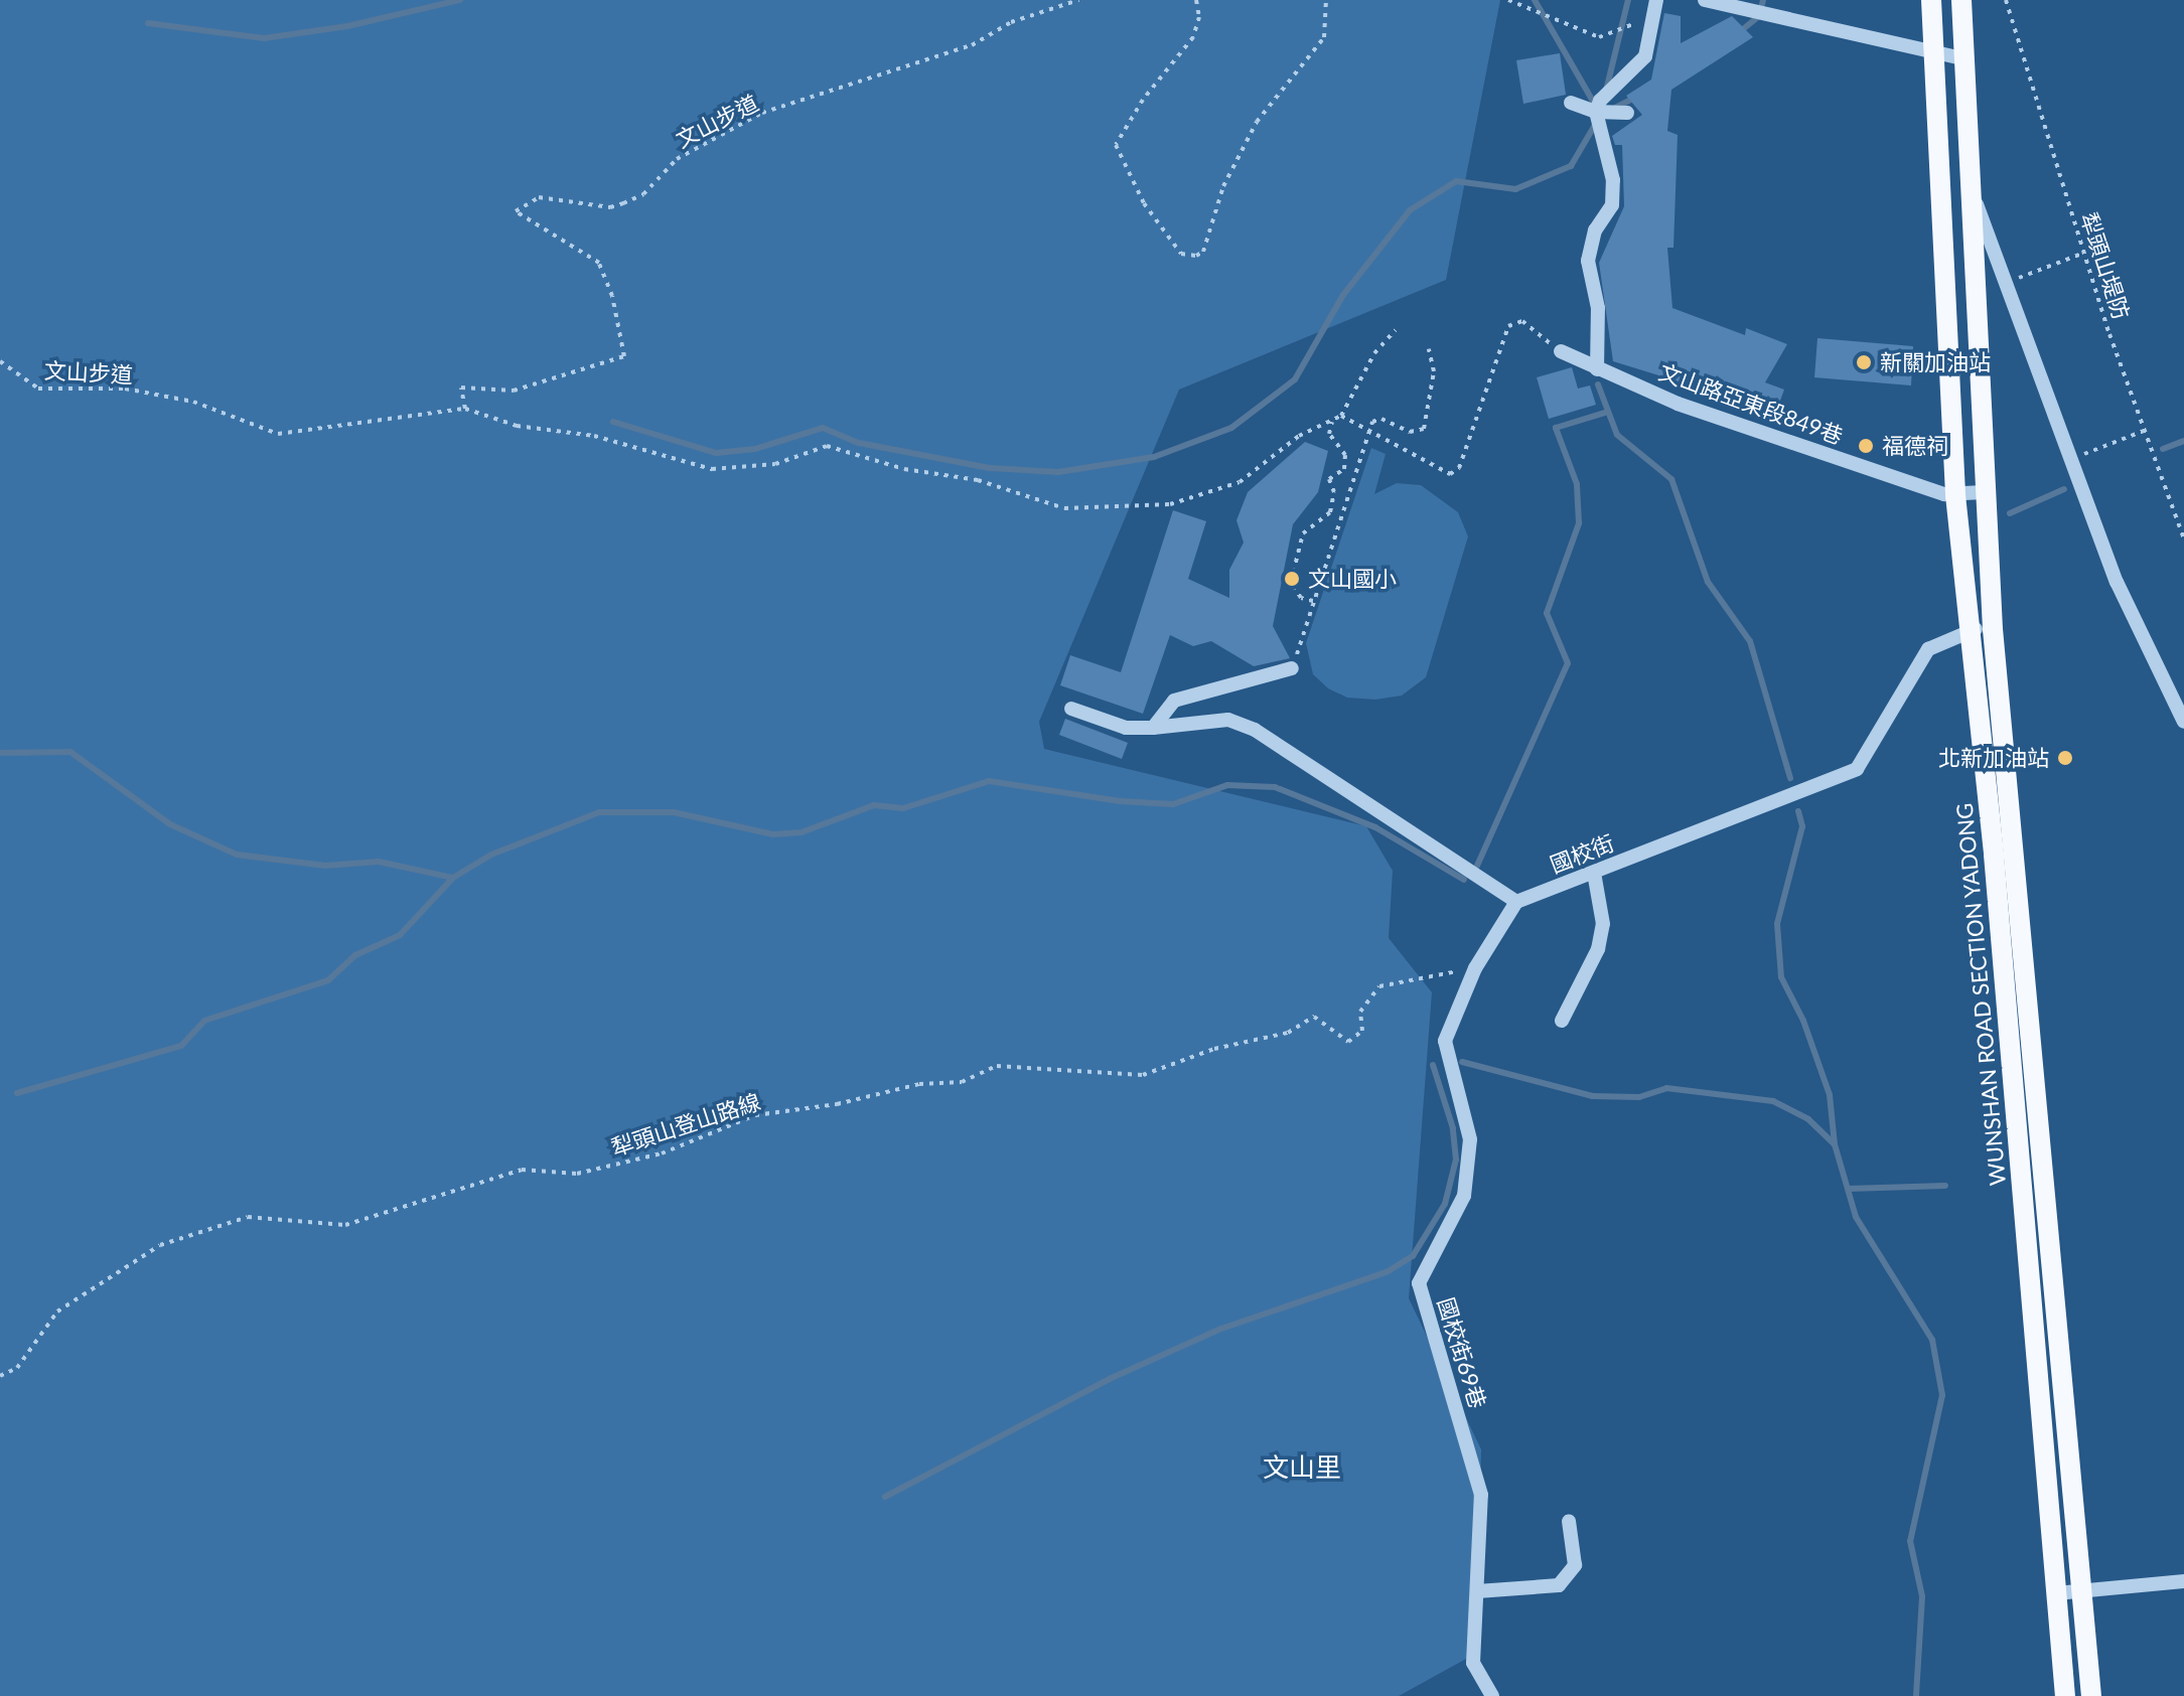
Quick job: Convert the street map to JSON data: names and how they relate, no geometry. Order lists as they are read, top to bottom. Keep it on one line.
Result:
{"streets":{"main road":["WUNSHAN ROAD SECTION YADONG"],"street":["文山路亞東段849巷","國校街","國校街69巷"],"path":["文山步道","犁頭山堤防","犁頭山登山路線"]},"crossings":[["文山路亞東段849巷","WUNSHAN ROAD SECTION YADONG"],["國校街","WUNSHAN ROAD SECTION YADONG"],["國校街","國校街69巷"],["犁頭山登山路線","國校街69巷"]],"districts":["文山里"],"places":["新關加油站","福德祠","文山國小","北新加油站"]}
